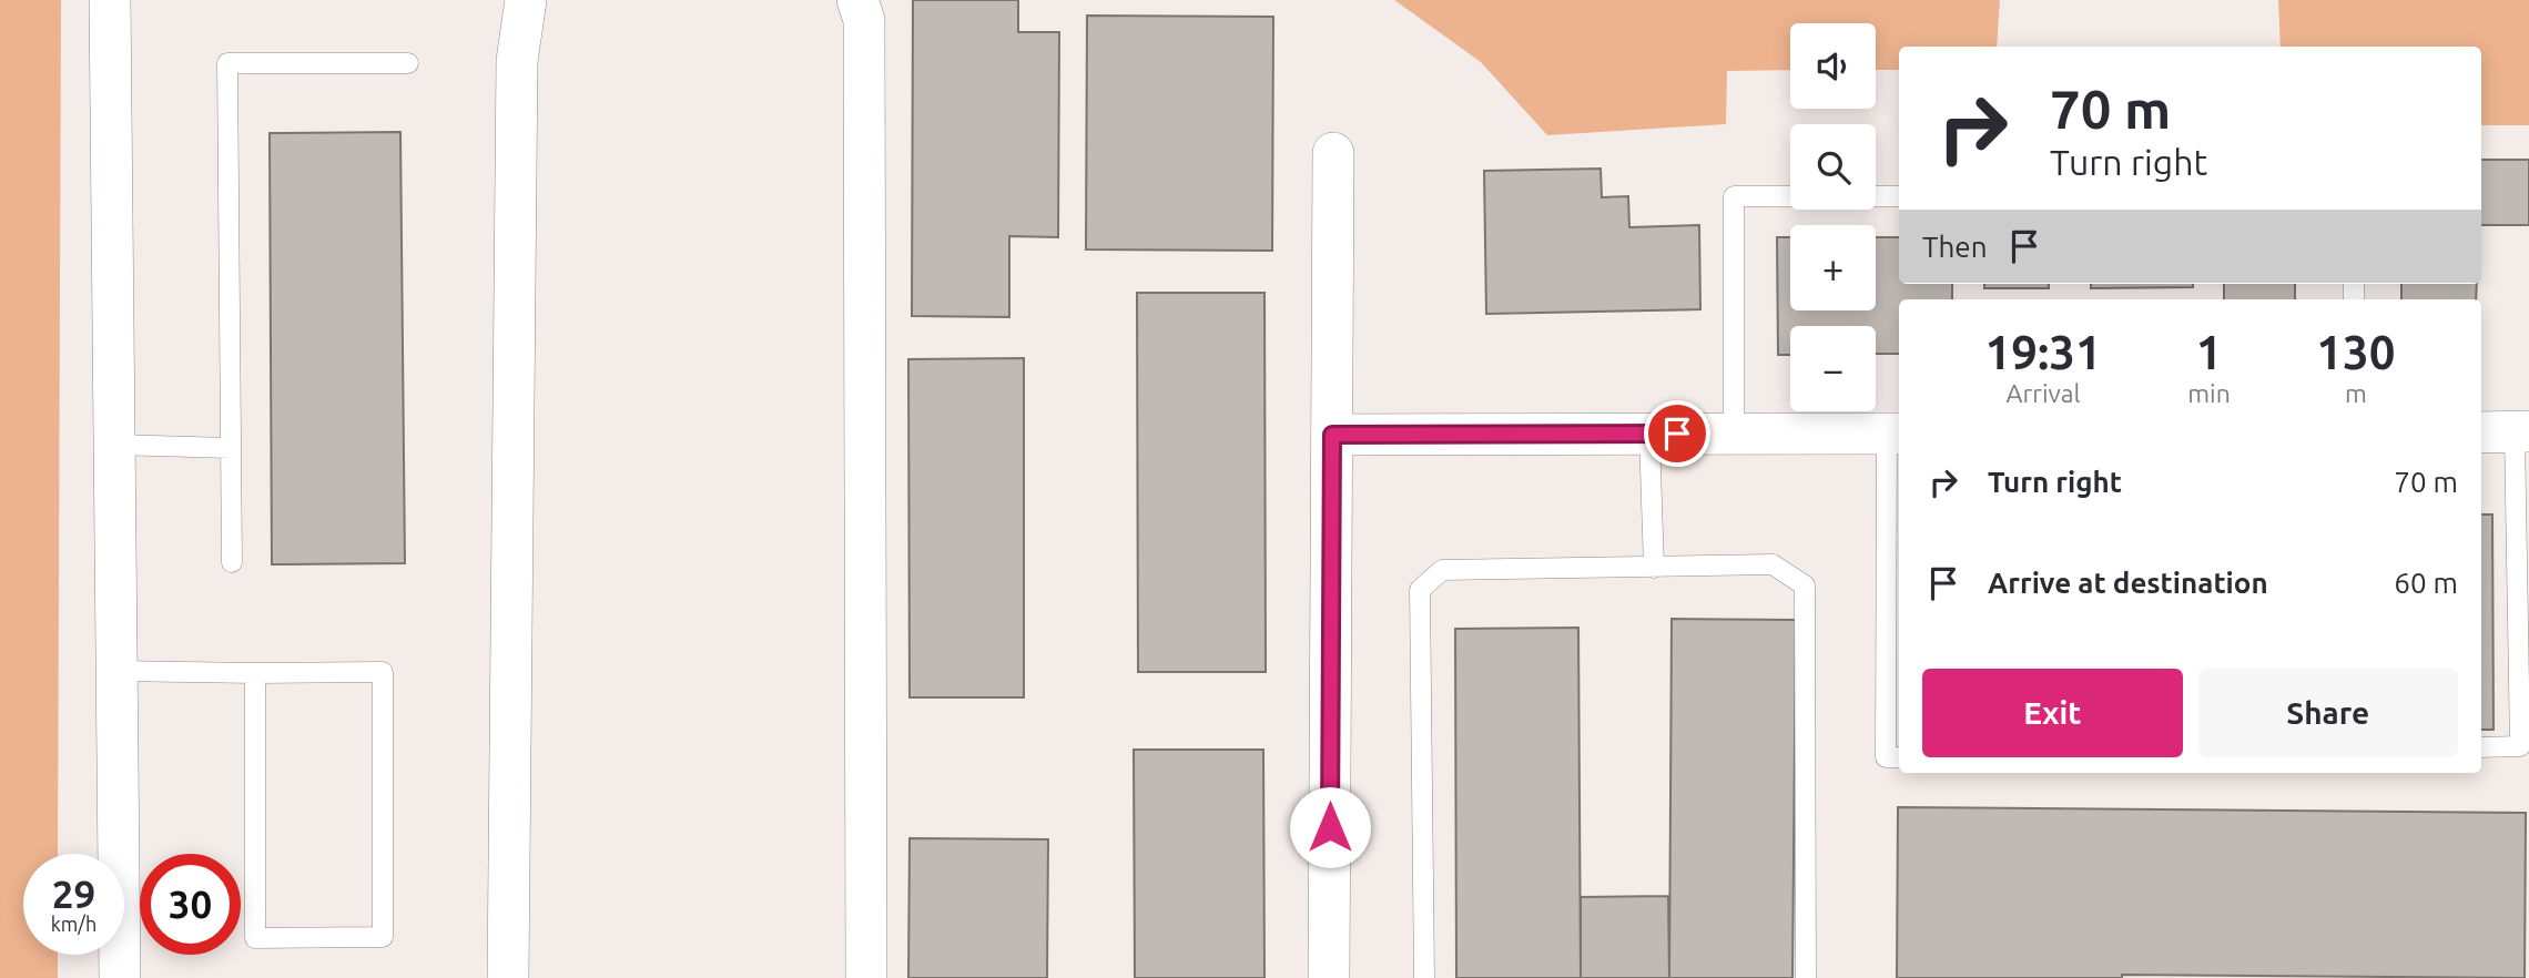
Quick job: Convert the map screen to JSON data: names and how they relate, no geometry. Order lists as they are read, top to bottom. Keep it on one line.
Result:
{"page":{"map_buttons":["+","−"],"turn":["70 m","Turn right"],"then":"Then","eta":["19:31","Arrival","1","min","130","m"],"list":[{"name":"Turn right","value":"70 m"},{"name":"Arrive at destination","value":"60 m"}],"buttons":["Exit","Share"],"speed":"29 km/h","limit":"30"}}
